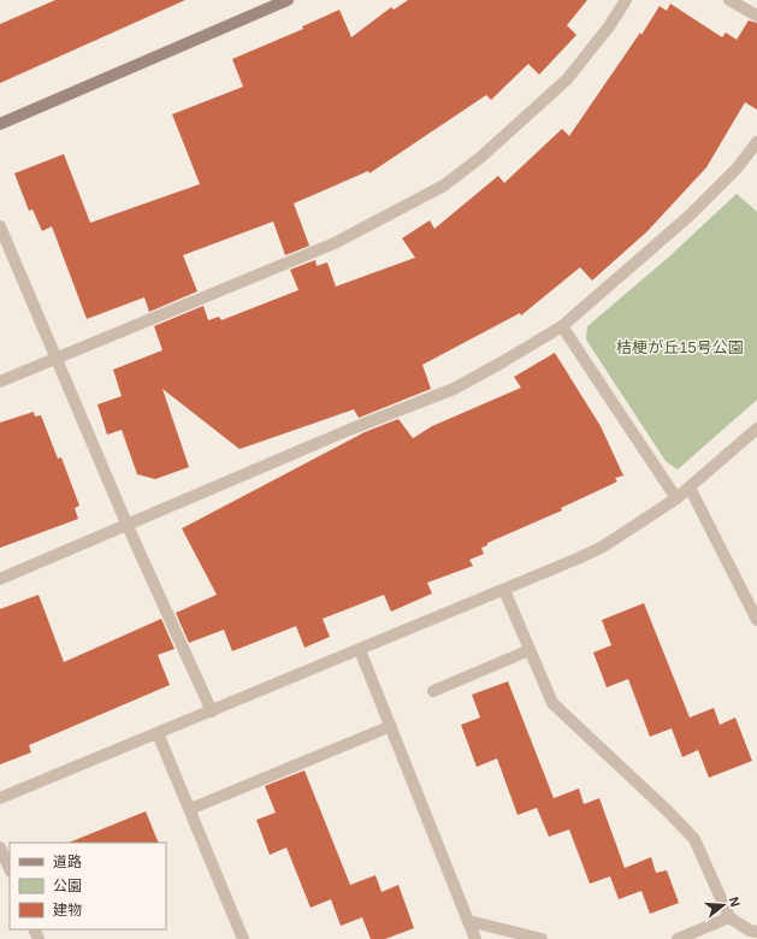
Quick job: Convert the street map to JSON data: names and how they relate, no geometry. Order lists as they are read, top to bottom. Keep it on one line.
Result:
{"parks":["桔梗が丘15号公園"],"legend":["道路","公園","建物"],"north":"right"}
